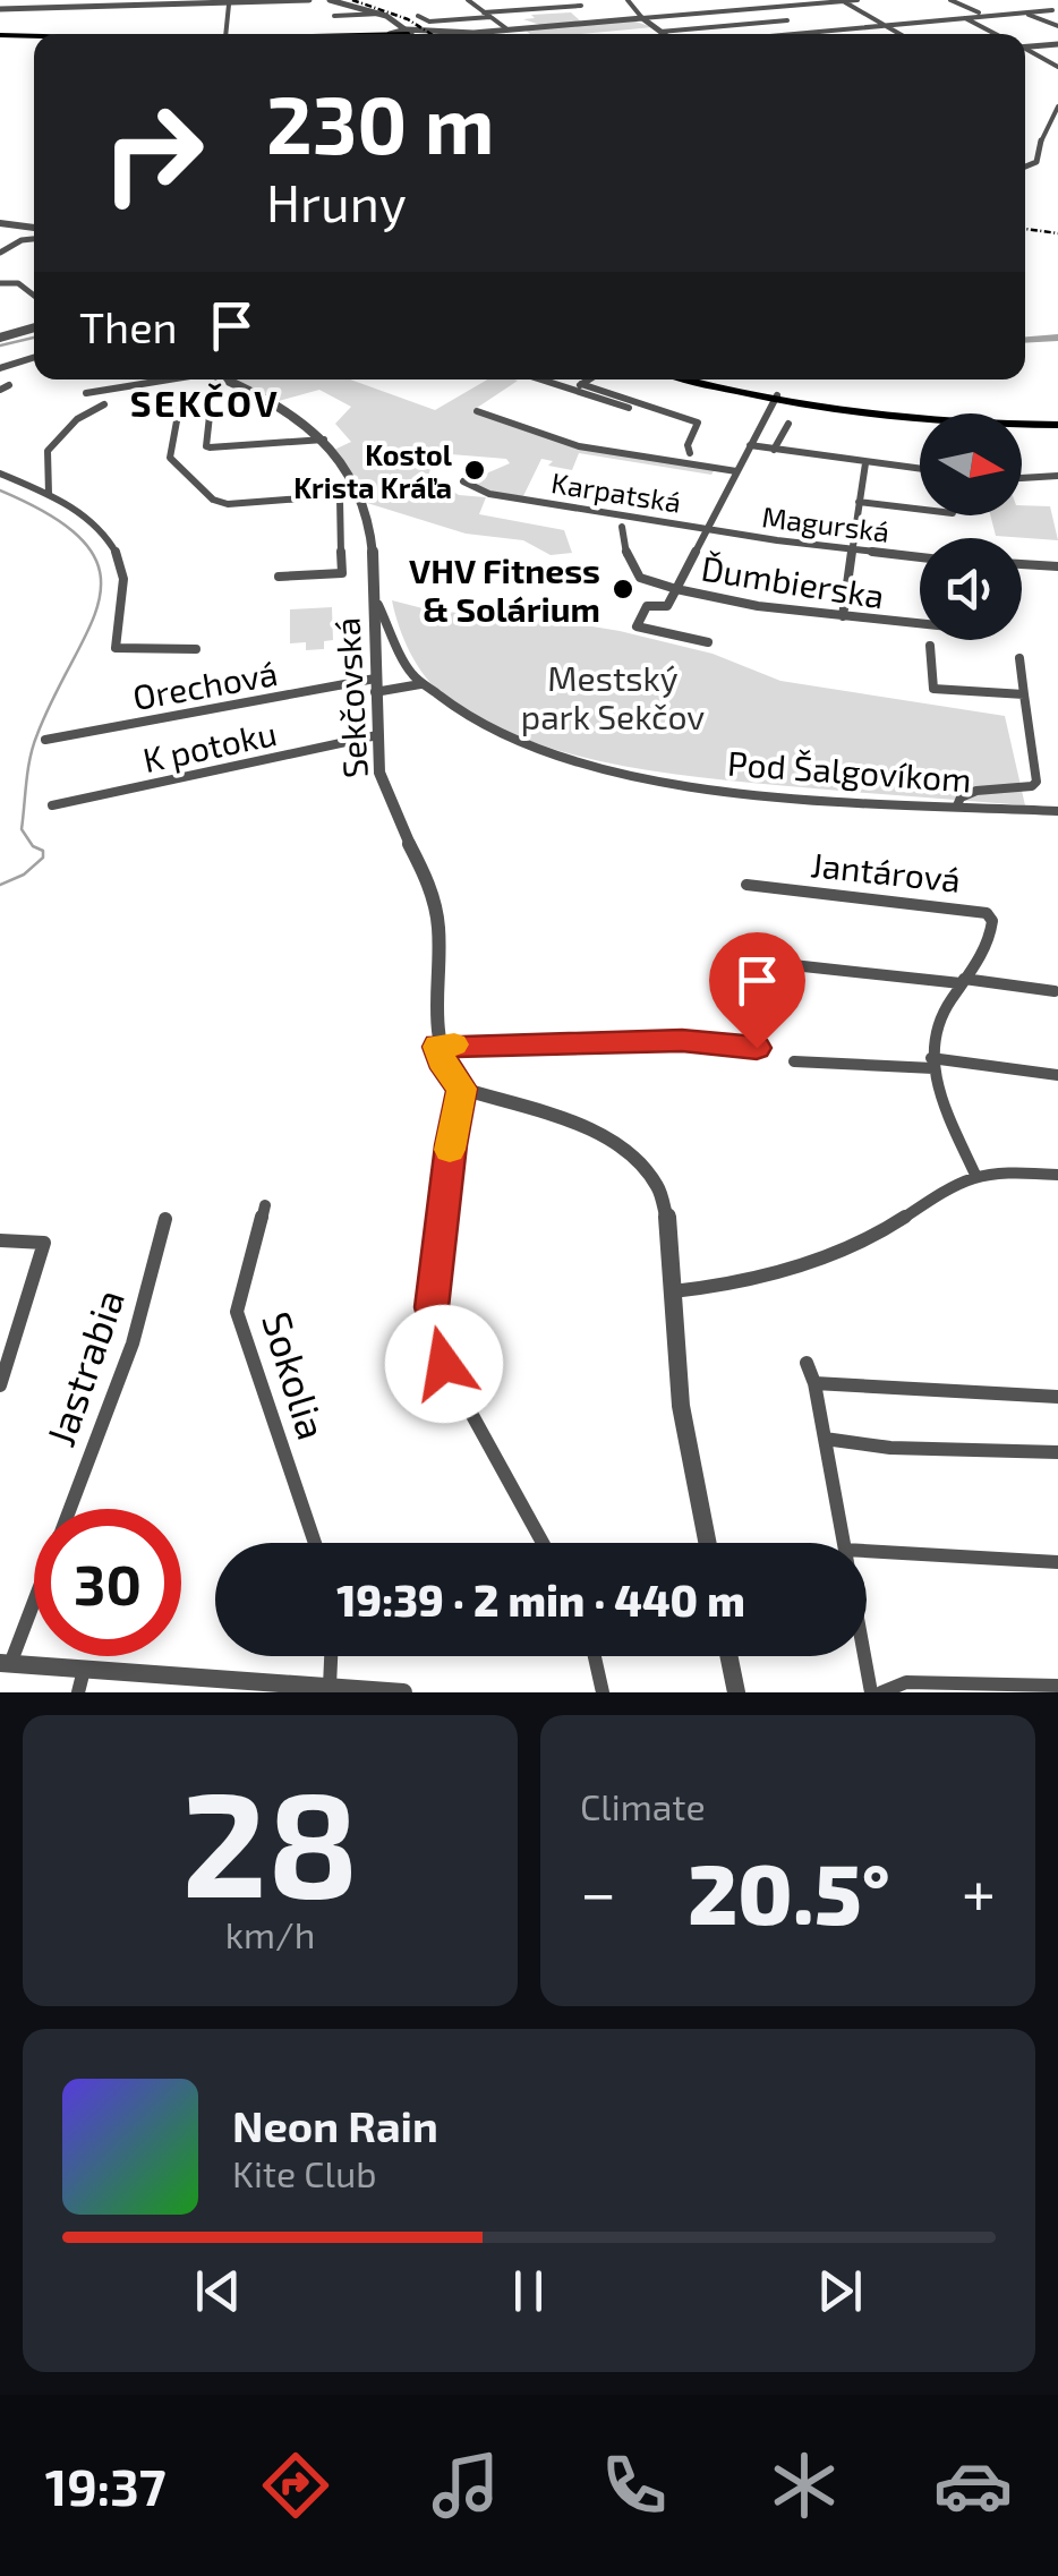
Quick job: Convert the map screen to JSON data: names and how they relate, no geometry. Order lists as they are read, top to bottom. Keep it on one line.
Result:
{"streets":{"street":["Karpatská","Magurská","Ďumbierska","Orechová","Sekčovská","K potoku","Pod Šalgovíkom","Jantárová","Jastrabia","Sokolia"]},"crossings":[["Karpatská","Magurská"],["Karpatská","Ďumbierska"],["Magurská","Ďumbierska"],["Orechová","Sekčovská"],["Sekčovská","K potoku"],["Sekčovská","Pod Šalgovíkom"]],"districts":["SEKČOV"],"parks":["Mestský park Sekčov"],"places":["Kostol Krista Kráľa","VHV Fitness & Solárium"],"north":"right","page":{"turn":["230 m","Hruny"],"then":"Then","limit":"30","trip":"19:39 · 2 min · 440 m","tile":[["28","km/h"],"Climate"],"heat":["−","20.5°","+"],"song":["Neon Rain","Kite Club"],"tabs":"19:37"}}
